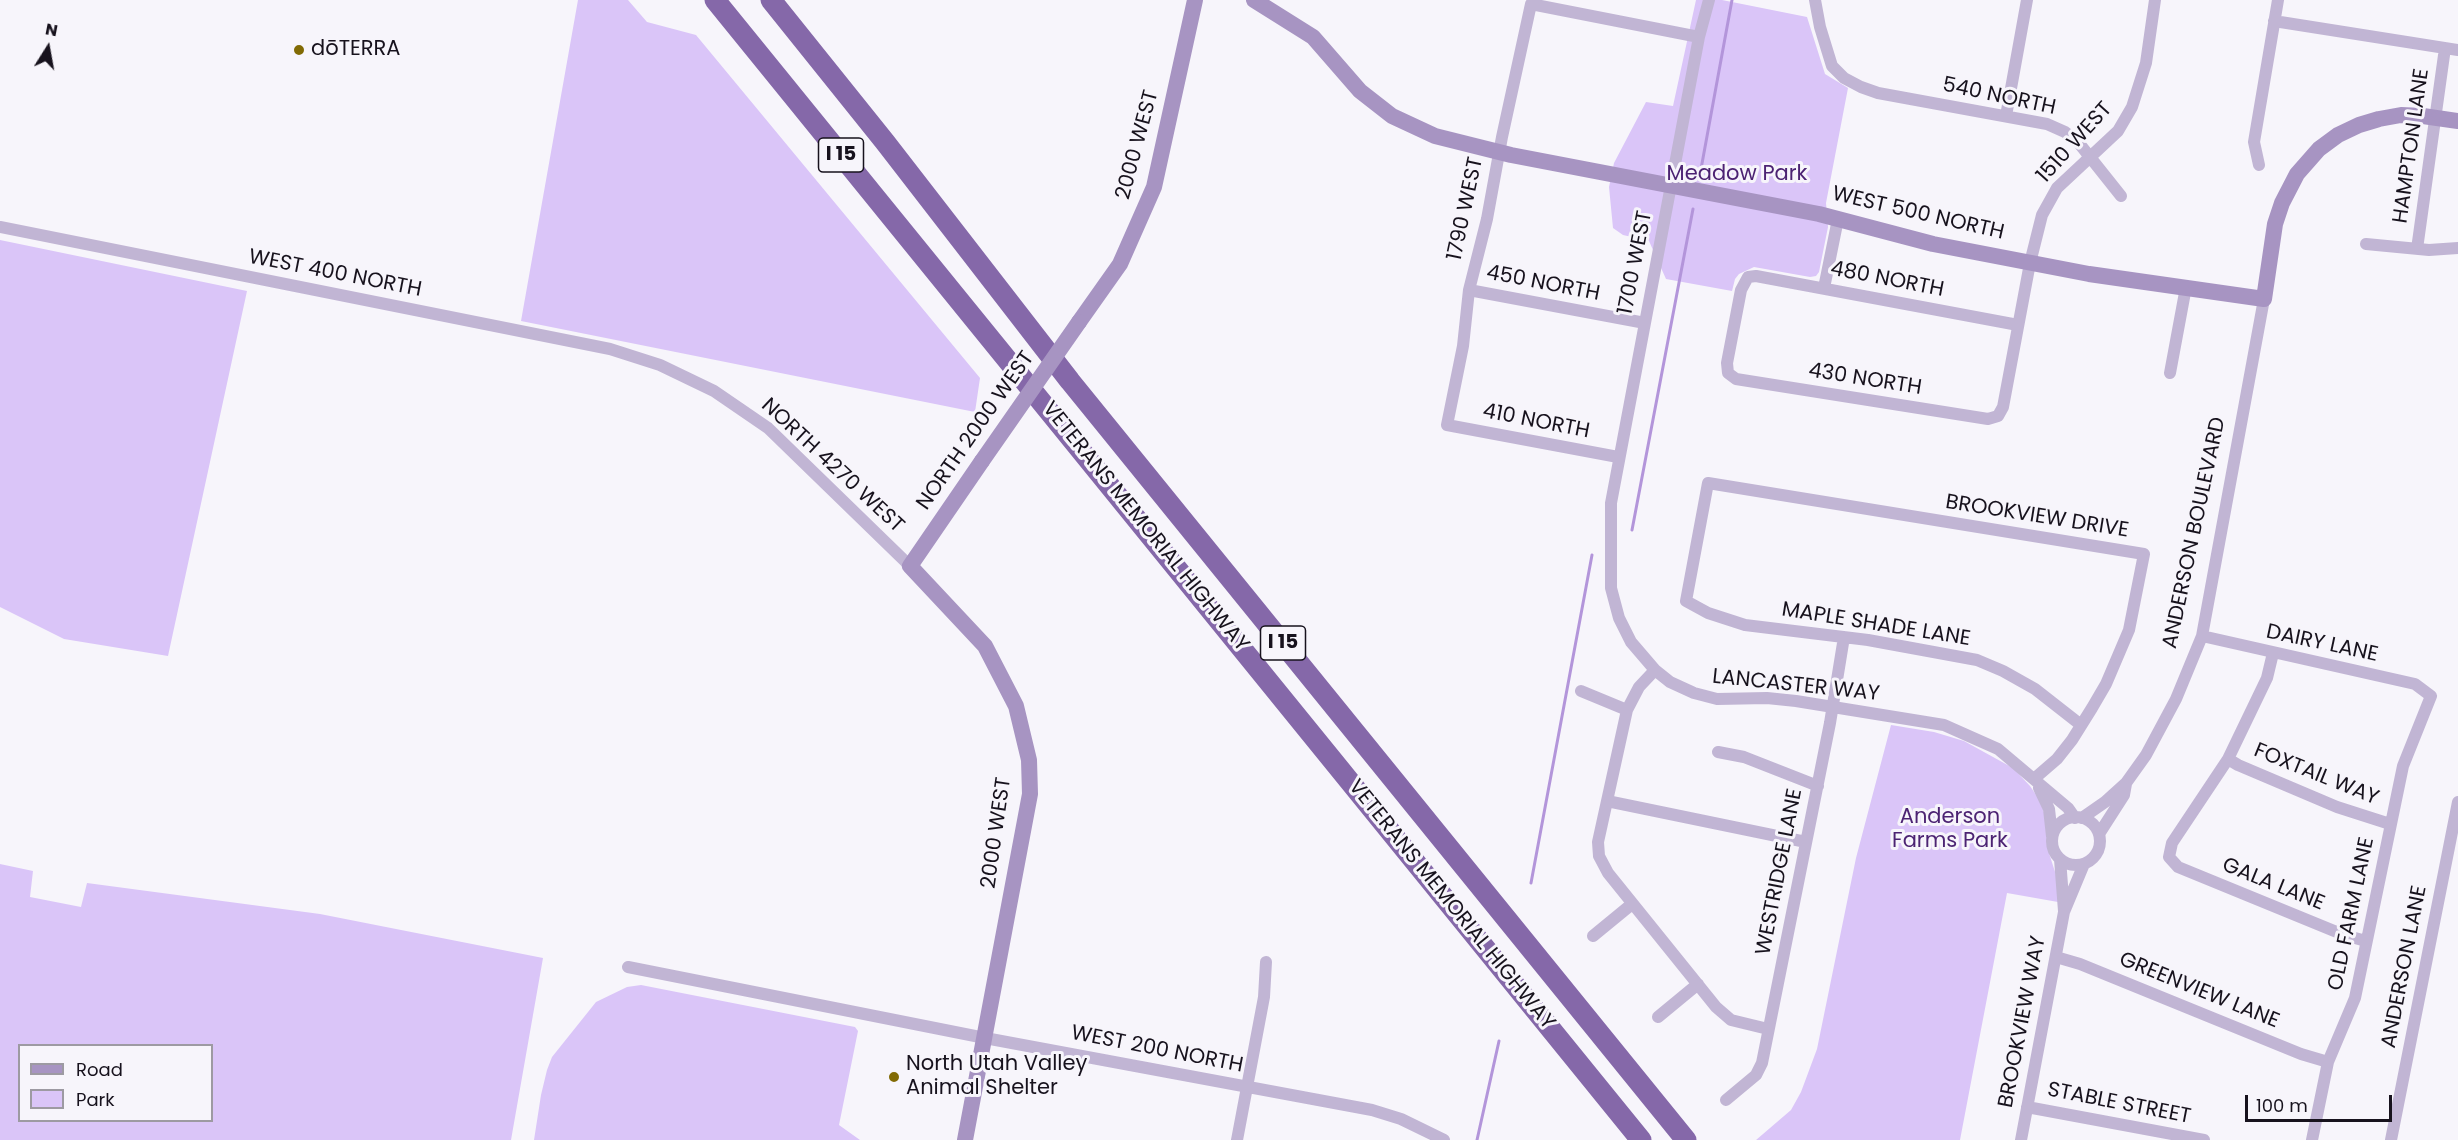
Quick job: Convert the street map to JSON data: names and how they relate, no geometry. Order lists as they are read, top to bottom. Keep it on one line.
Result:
{"streets":{"highway":["I 15","VETERANS MEMORIAL HIGHWAY"],"street":["540 NORTH","1510 WEST","2000 WEST","HAMPTON LANE","1790 WEST","WEST 500 NORTH","1700 WEST","WEST 400 NORTH","480 NORTH","450 NORTH","430 NORTH","410 NORTH","NORTH 2000 WEST","NORTH 4270 WEST","BROOKVIEW DRIVE","ANDERSON BOULEVARD","MAPLE SHADE LANE","DAIRY LANE","LANCASTER WAY","FOXTAIL WAY","WESTRIDGE LANE","GALA LANE","OLD FARM LANE","ANDERSON LANE","GREENVIEW LANE","BROOKVIEW WAY","WEST 200 NORTH","STABLE STREET"]},"crossings":[["540 NORTH","1510 WEST"],["1510 WEST","WEST 500 NORTH"],["1510 WEST","480 NORTH"],["1510 WEST","430 NORTH"],["2000 WEST","NORTH 2000 WEST"],["2000 WEST","NORTH 4270 WEST"],["2000 WEST","WEST 200 NORTH"],["HAMPTON LANE","ANDERSON BOULEVARD"],["1790 WEST","WEST 500 NORTH"],["1790 WEST","1700 WEST"],["1790 WEST","450 NORTH"],["1790 WEST","410 NORTH"],["WEST 500 NORTH","1700 WEST"],["WEST 500 NORTH","ANDERSON BOULEVARD"],["1700 WEST","450 NORTH"],["1700 WEST","410 NORTH"],["1700 WEST","LANCASTER WAY"],["WEST 400 NORTH","NORTH 4270 WEST"],["480 NORTH","430 NORTH"],["NORTH 2000 WEST","NORTH 4270 WEST"],["BROOKVIEW DRIVE","MAPLE SHADE LANE"],["BROOKVIEW DRIVE","LANCASTER WAY"],["ANDERSON BOULEVARD","DAIRY LANE"],["ANDERSON BOULEVARD","LANCASTER WAY"],["ANDERSON BOULEVARD","BROOKVIEW WAY"],["MAPLE SHADE LANE","WESTRIDGE LANE"],["DAIRY LANE","OLD FARM LANE"],["LANCASTER WAY","WESTRIDGE LANE"],["LANCASTER WAY","BROOKVIEW WAY"],["FOXTAIL WAY","GALA LANE"],["FOXTAIL WAY","OLD FARM LANE"],["GALA LANE","OLD FARM LANE"],["OLD FARM LANE","GREENVIEW LANE"],["GREENVIEW LANE","BROOKVIEW WAY"],["BROOKVIEW WAY","STABLE STREET"]],"parks":["Meadow Park","Anderson Farms Park"],"places":["dōTERRA","North Utah Valley Animal Shelter"],"legend":["Road","Park"],"scale_bar":"100 m","north":"top"}
